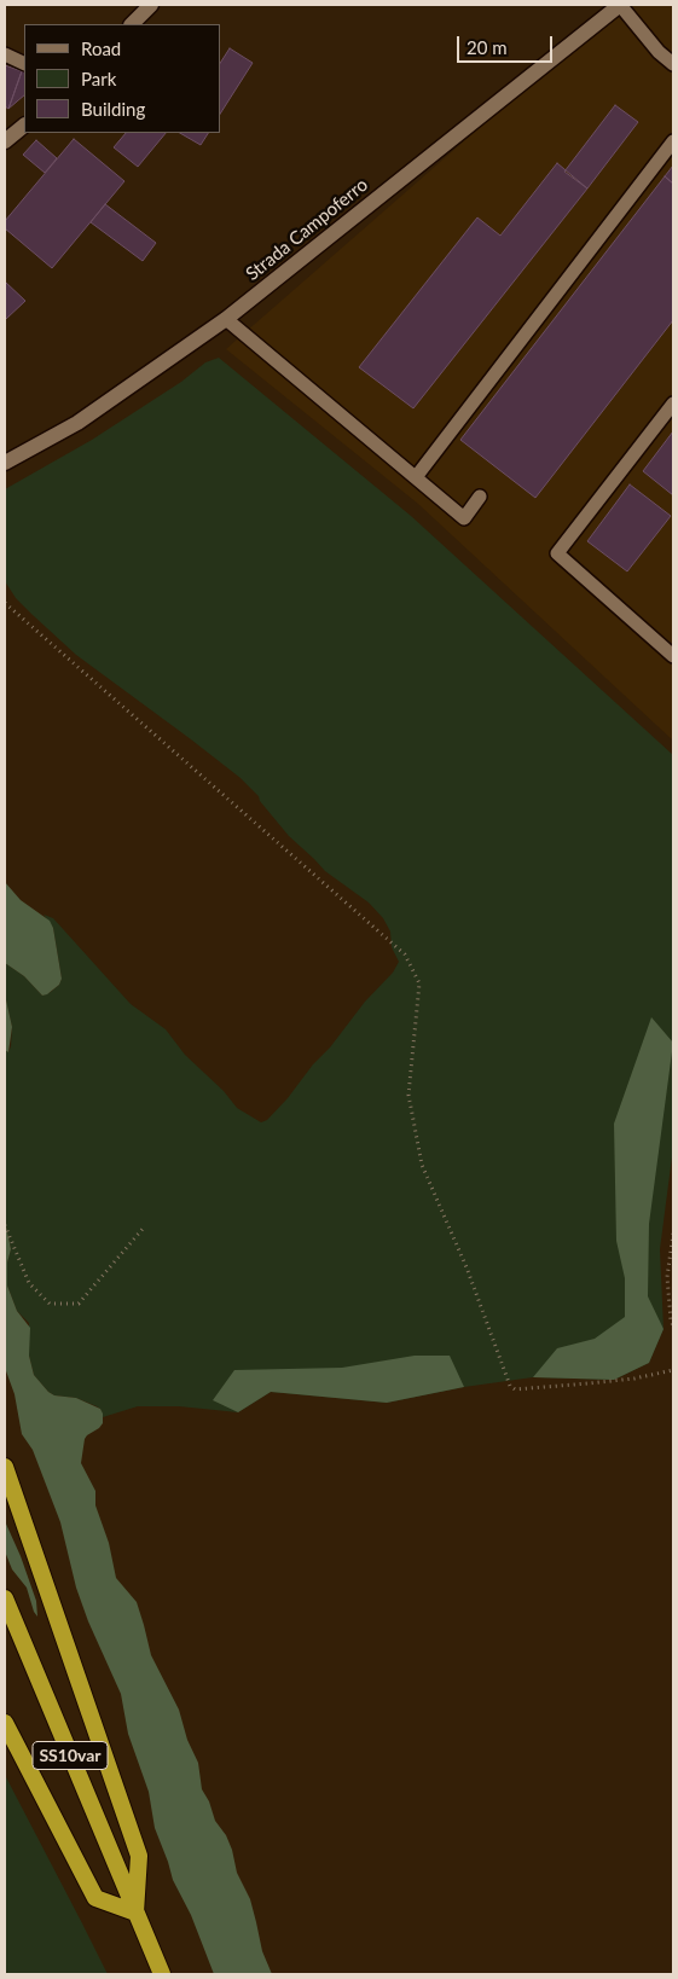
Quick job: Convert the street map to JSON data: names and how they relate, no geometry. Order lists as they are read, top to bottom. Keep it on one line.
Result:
{"streets":{"highway":["SS10var"],"street":["Strada Campoferro"]},"legend":["Road","Park","Building"],"scale_bar":"20 m"}
